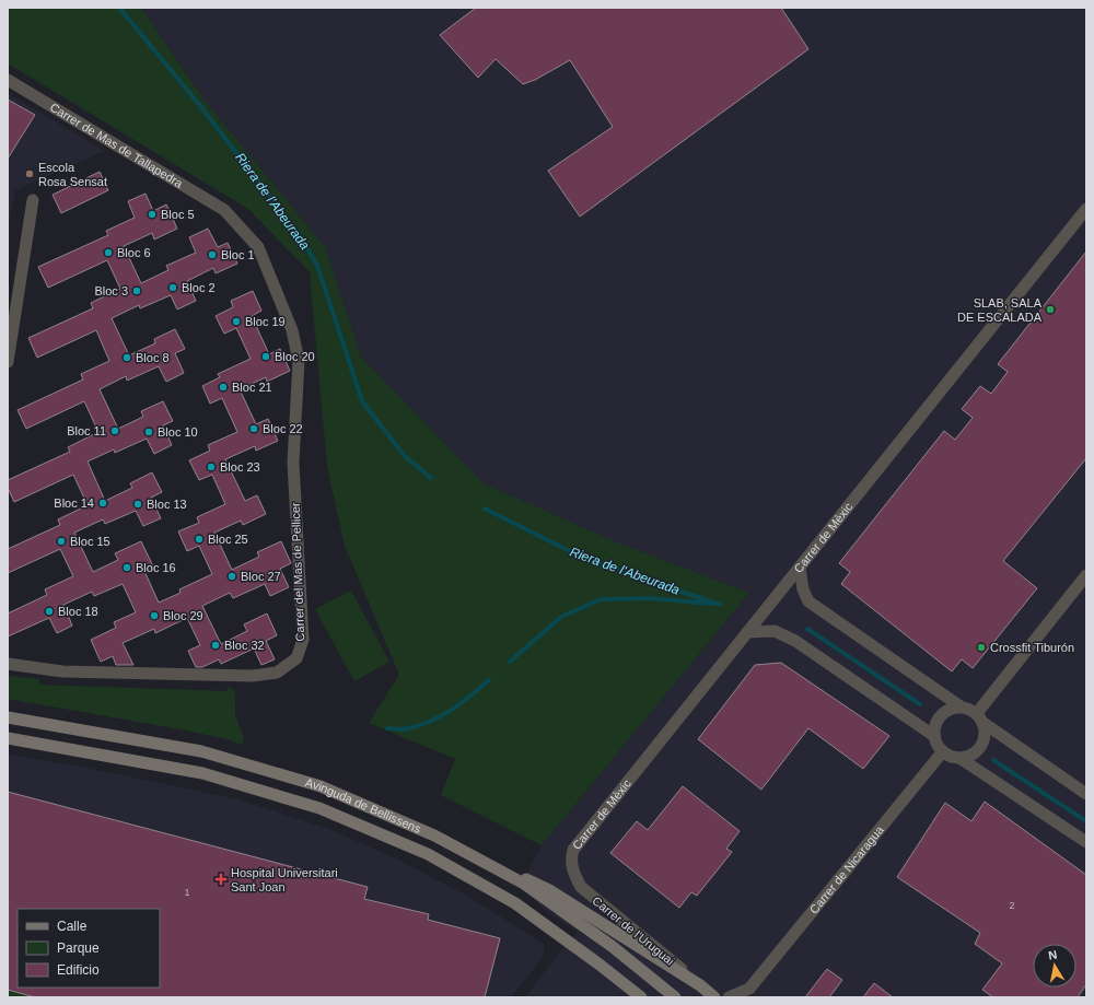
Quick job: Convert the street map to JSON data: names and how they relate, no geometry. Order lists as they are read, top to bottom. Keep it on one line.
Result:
{"streets":{"main road":["Avinguda de Bellissens"],"street":["Carrer de Mas de Tallapedra","Carrer de Mèxic","Carrer del Mas de Pellicer","Carrer de Nicaragua","Carrer de l'Uruguai"]},"crossings":[["Carrer de Mas de Tallapedra","Carrer del Mas de Pellicer"],["Carrer de Mèxic","Carrer de l'Uruguai"]],"water":["Riera de l'Abeurada"],"places":{"other":["Escola Rosa Sensat","Bloc 5","Bloc 6","Bloc 1","Bloc 2","Bloc 3","SLAB, SALA DE ESCALADA","Bloc 19","Bloc 20","Bloc 8","Bloc 21","Bloc 22","Bloc 11","Bloc 10","Bloc 23","Bloc 14","Bloc 13","Bloc 25","Bloc 15","Bloc 16","Bloc 27","Bloc 18","Bloc 29","Bloc 32","Crossfit Tiburón"],"health":["Hospital Universitari Sant Joan"]},"house_numbers":["1","2"],"legend":["Calle","Parque","Edificio"],"north":"top"}
